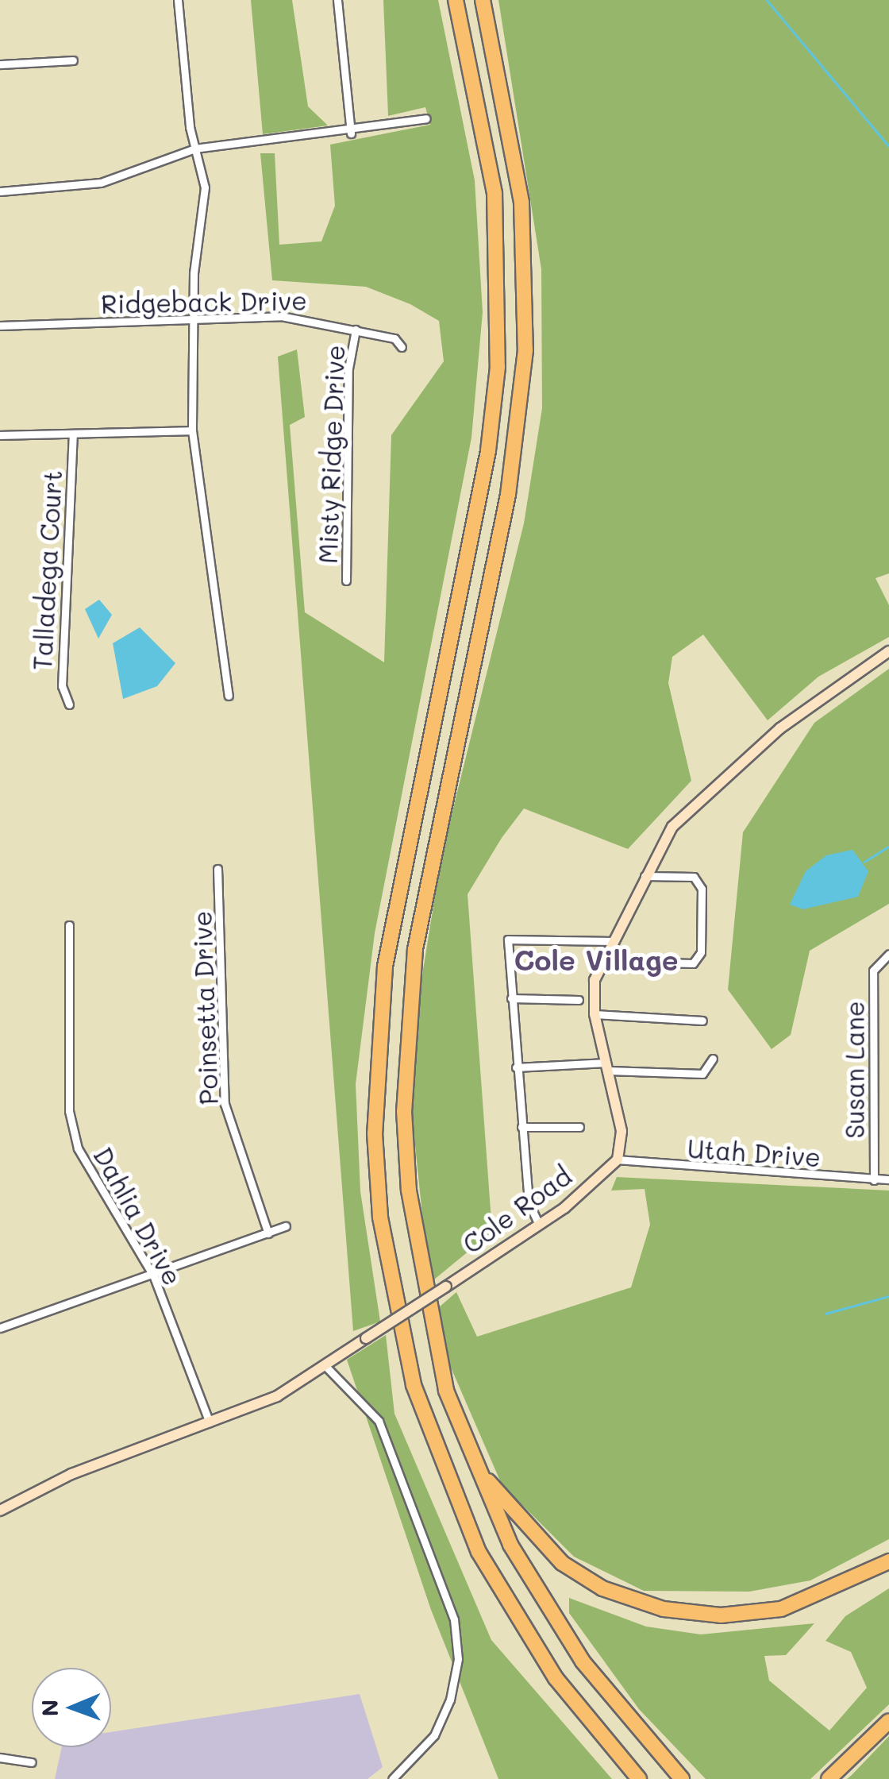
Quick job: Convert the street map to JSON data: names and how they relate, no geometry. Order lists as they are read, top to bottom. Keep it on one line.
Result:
{"streets":{"street":["Ridgeback Drive","Misty Ridge Drive","Talladega Court","Poinsetta Drive","Susan Lane","Utah Drive","Cole Road","Dahlia Drive"]},"crossings":[["Ridgeback Drive","Misty Ridge Drive"],["Susan Lane","Utah Drive"],["Utah Drive","Cole Road"],["Cole Road","Dahlia Drive"]],"districts":["Cole Village"],"north":"left"}
